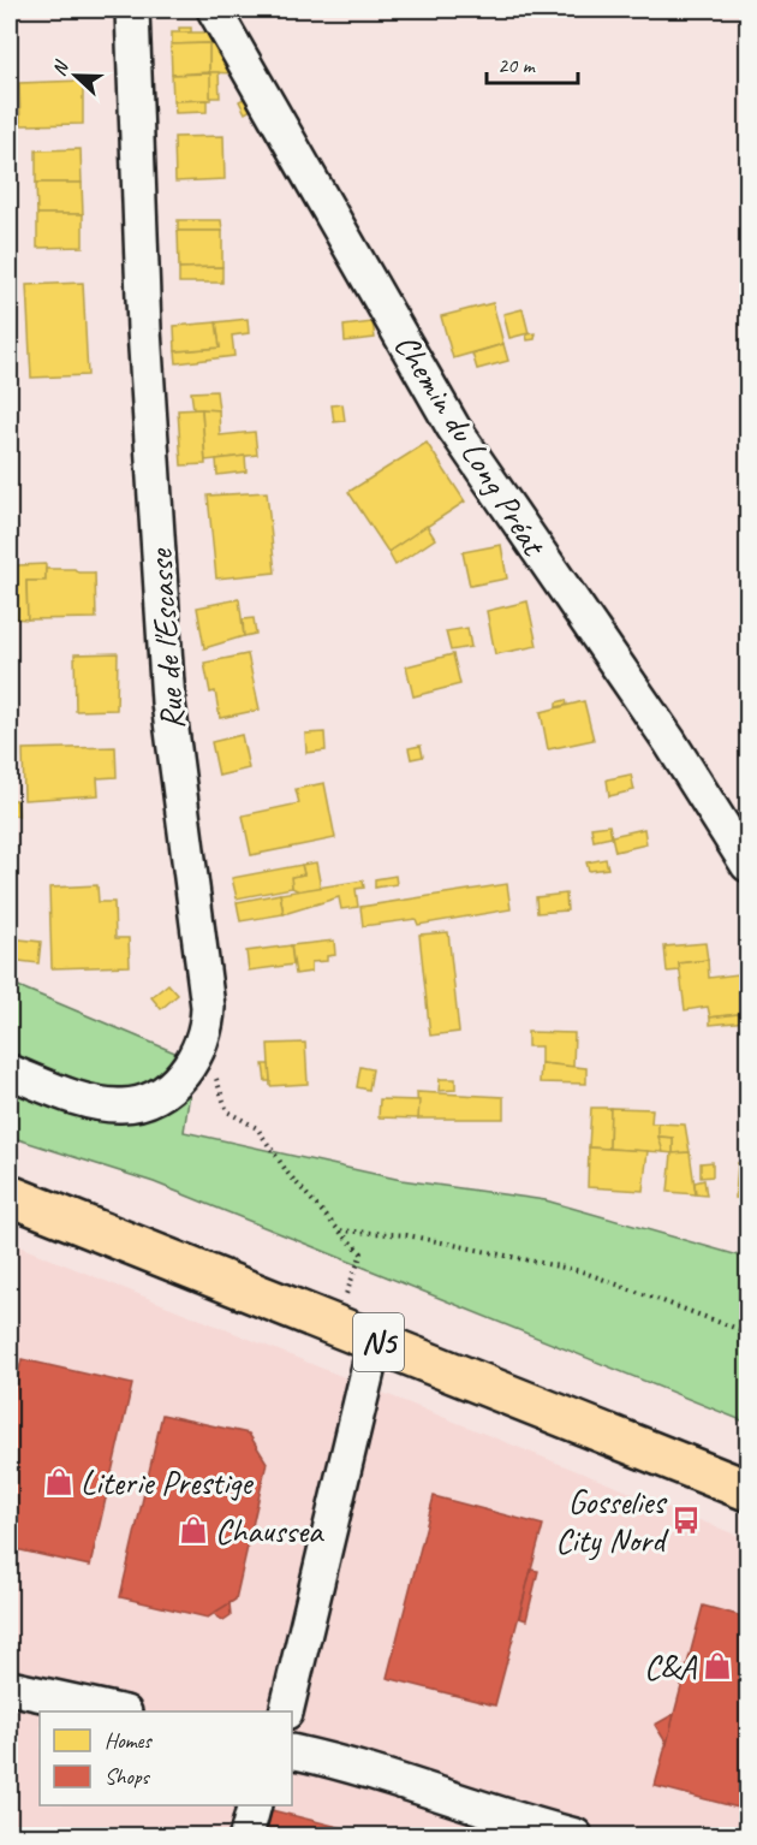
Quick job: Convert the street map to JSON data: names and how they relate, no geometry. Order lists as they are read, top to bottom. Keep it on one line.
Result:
{"streets":{"main road":["N5"],"street":["Chemin du Long Préat","Rue de l'Escasse"]},"places":{"shop":["Literie Prestige","Chaussea","C&A"],"bus stop":["Gosselies City Nord"]},"legend":["Homes","Shops"],"scale_bar":"20 m","north":"left"}
